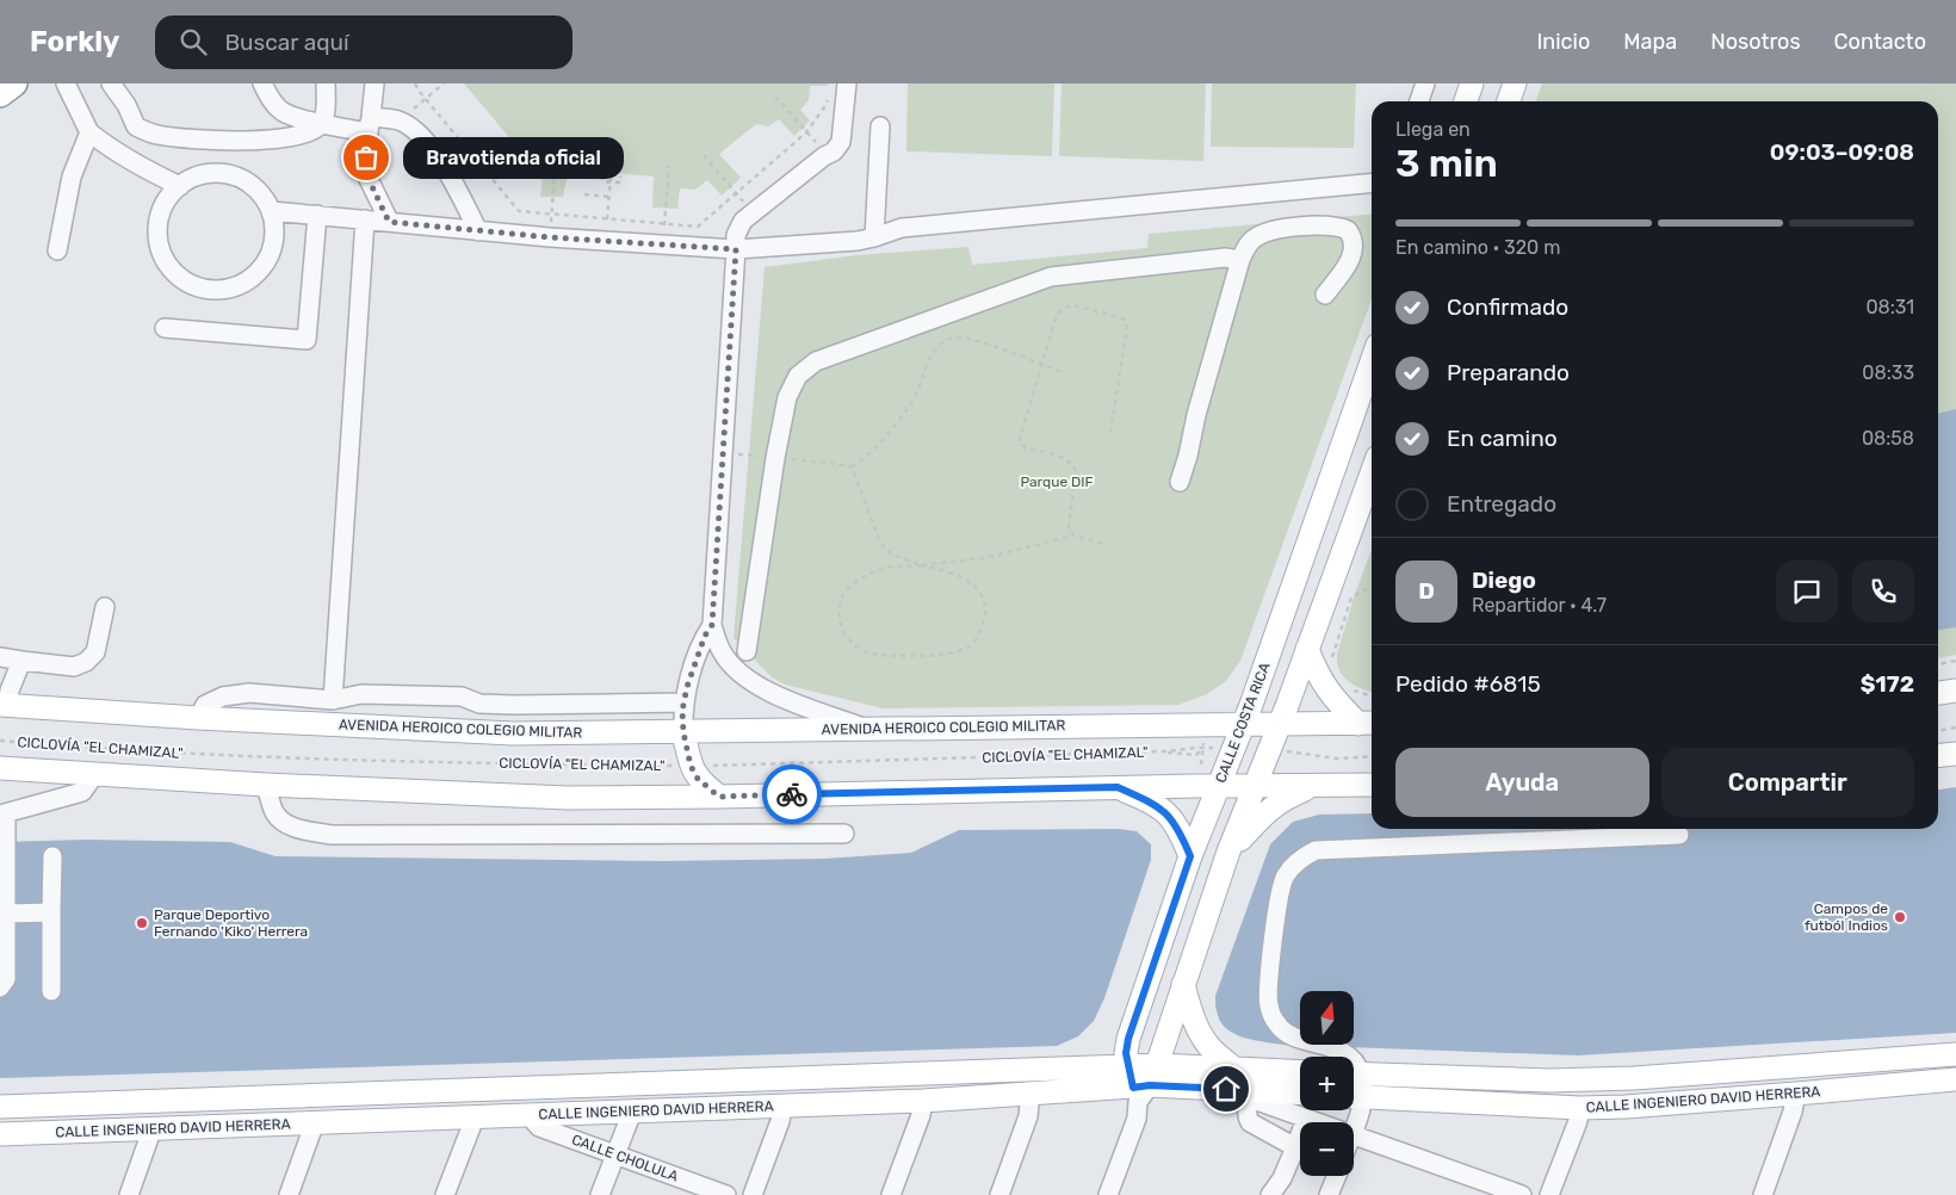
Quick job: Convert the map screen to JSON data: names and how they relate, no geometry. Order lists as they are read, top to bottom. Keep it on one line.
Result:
{"streets":{"main road":["CALLE COSTA RICA","AVENIDA HEROICO COLEGIO MILITAR","CALLE INGENIERO DAVID HERRERA"],"street":["CALLE CHOLULA"],"path":["CICLOVÍA \"EL CHAMIZAL\""]},"crossings":[["CALLE COSTA RICA","AVENIDA HEROICO COLEGIO MILITAR"],["CALLE COSTA RICA","CALLE INGENIERO DAVID HERRERA"],["CALLE INGENIERO DAVID HERRERA","CALLE CHOLULA"]],"parks":["Parque DIF"],"places":["Bravotienda oficial","Campos de futból Indios","Parque Deportivo Fernando 'Kiko' Herrera"],"north":"top","page":{"header":"Forkly","search":"Buscar aquí","nav":["Inicio","Mapa","Nosotros","Contacto"],"heading":["3 min","Llega en","09:03–09:08"],"panel":["Diego","Repartidor · 4.7","Pedido #6815","$172"],"bubble":"Bravotienda oficial","bar":"En camino · 320 m","list":[["Confirmado","08:31"],["Preparando","08:33"],["En camino","08:58"],"Entregado"],"round":"D","buttons":["Ayuda","Compartir"],"map_buttons":["+","−"]}}
